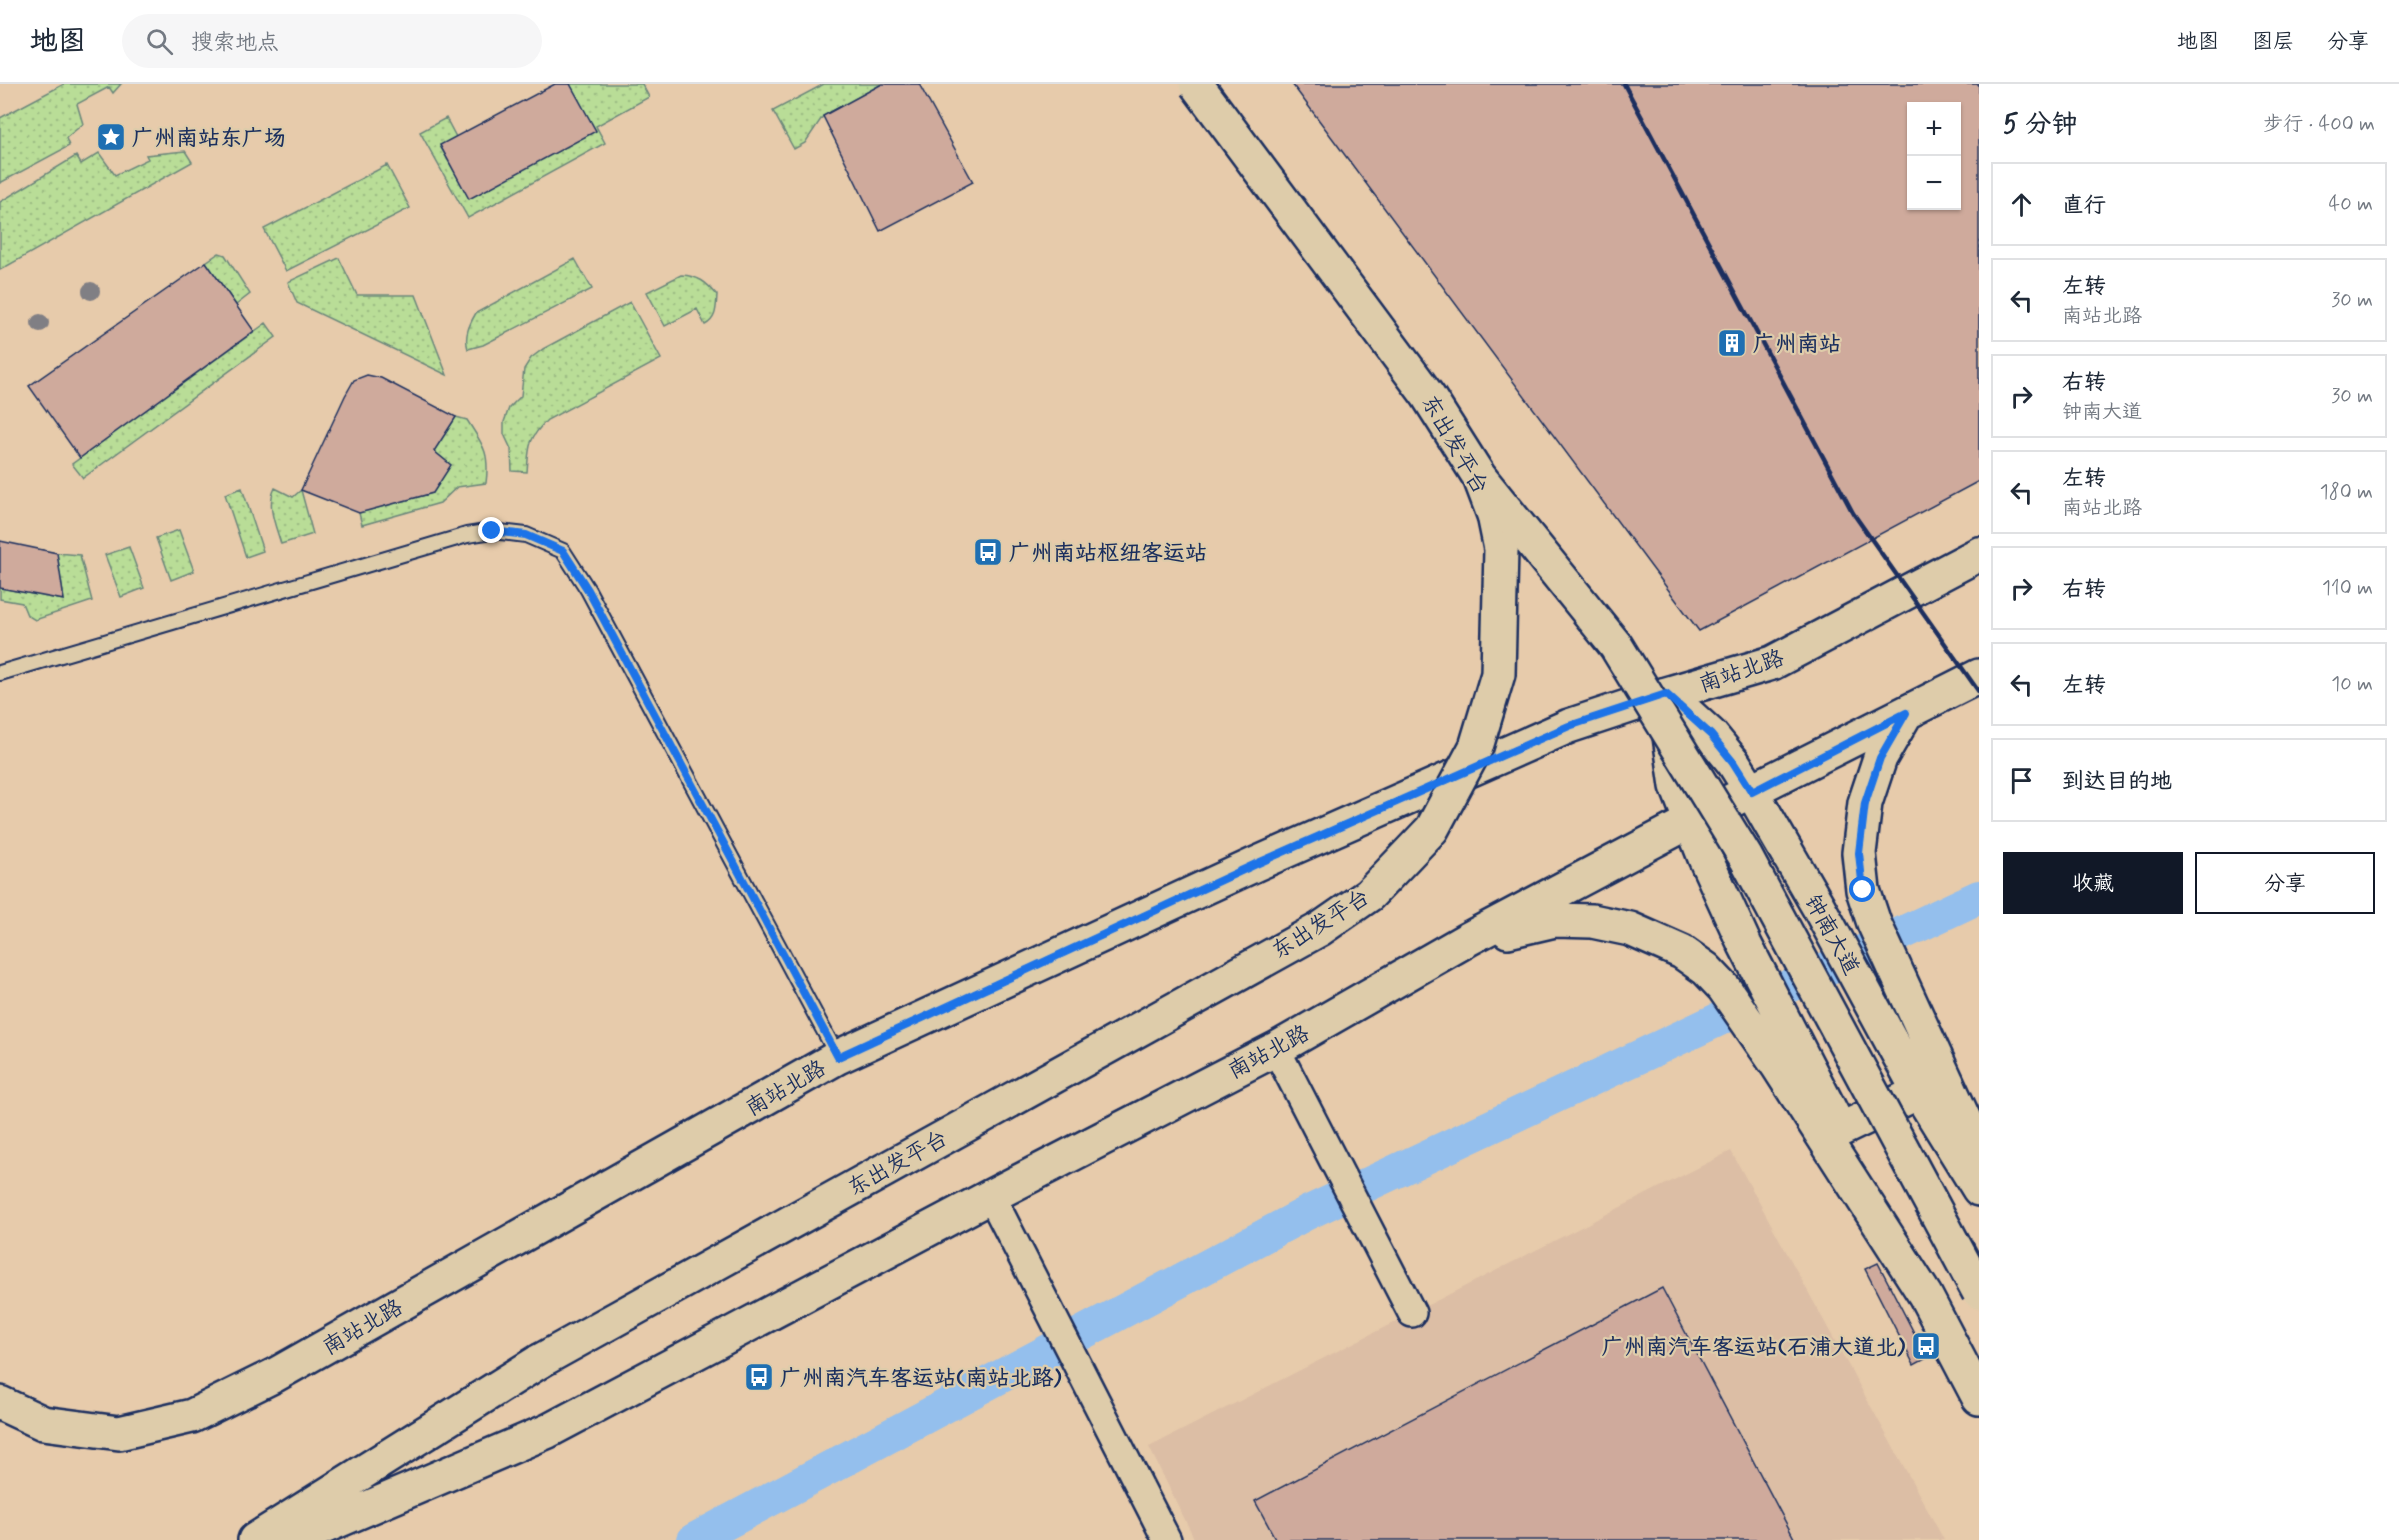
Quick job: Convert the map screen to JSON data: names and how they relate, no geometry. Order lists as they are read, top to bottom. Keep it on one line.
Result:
{"streets":{"main road":["东出发平台","南站北路","钟南大道"]},"crossings":[["南站北路","钟南大道"]],"places":{"place":["广州南站东广场"],"building":["广州南站"],"bus stop":["广州南站枢纽客运站","广州南汽车客运站(石浦大道北)","广州南汽车客运站(南站北路)"]},"page":{"header":"地图","search":"搜索地点","nav":["地图","图层","分享"],"heading":["5 分钟","步行 · 400 m"],"map_buttons":["+","−"],"list":[["直行","40 m"],["左转","南站北路","30 m"],["右转","钟南大道","30 m"],["左转","南站北路","180 m"],["右转","110 m"],["左转","10 m"],"到达目的地"],"buttons":["收藏","分享"]}}
